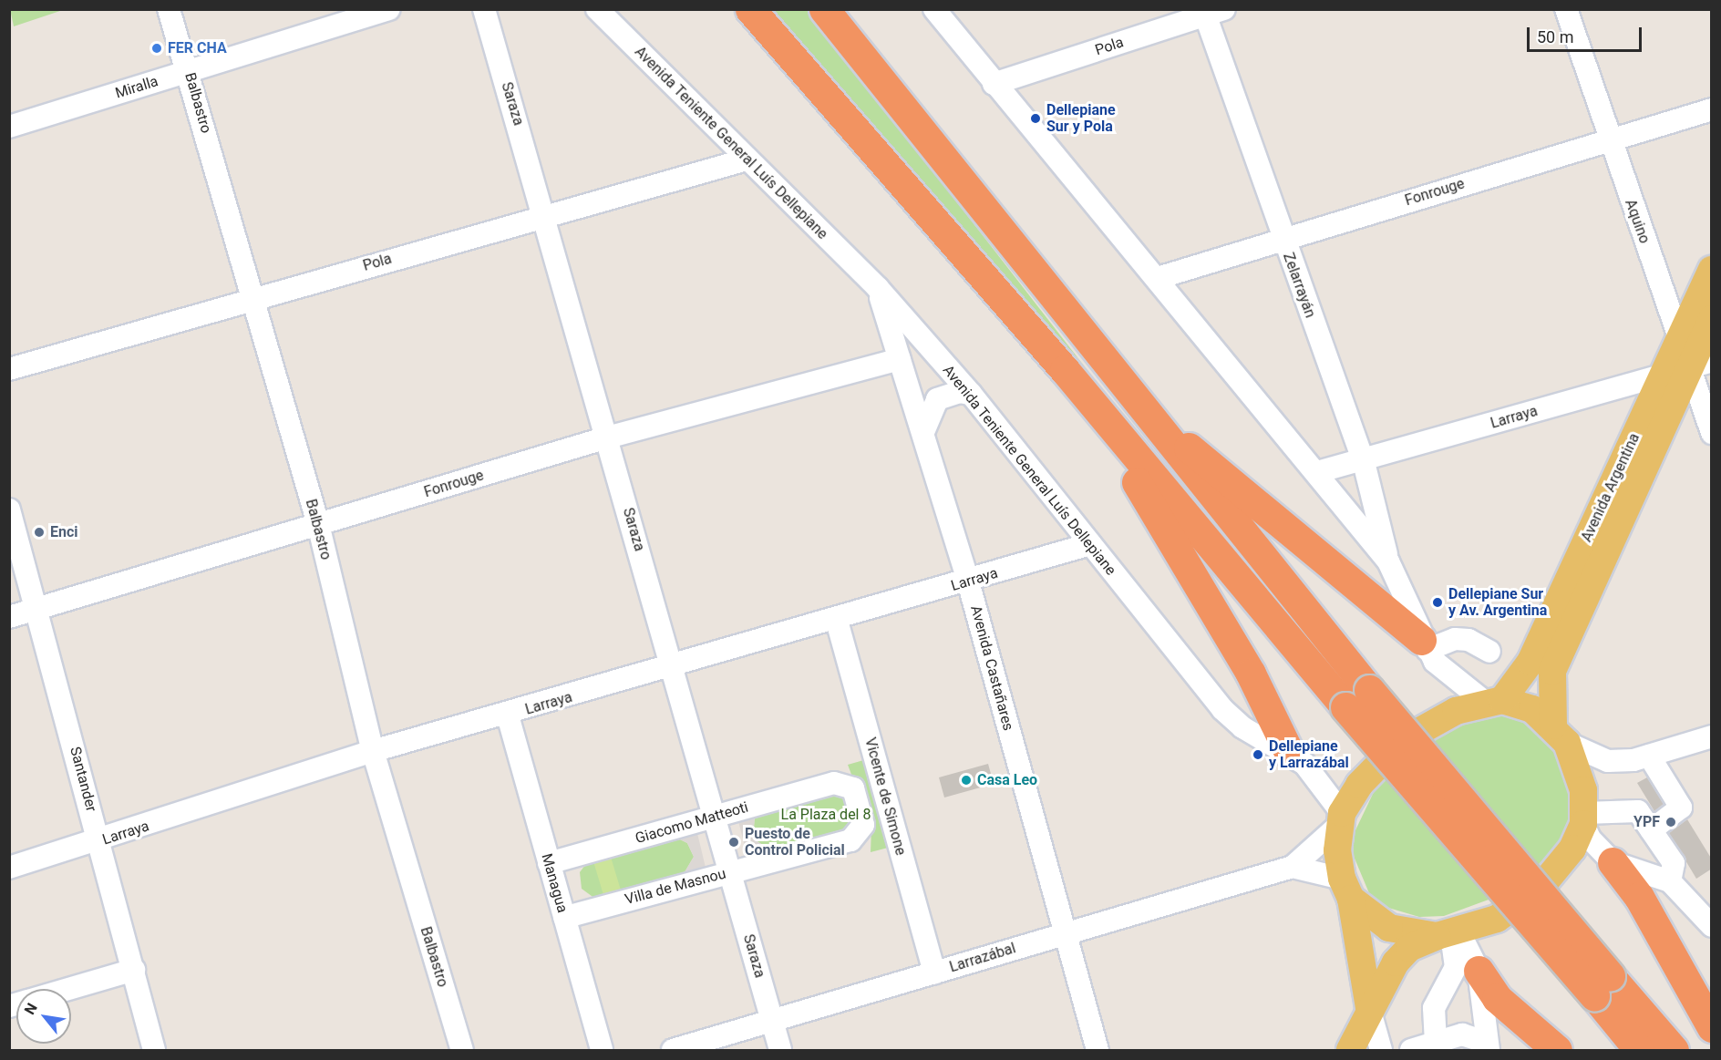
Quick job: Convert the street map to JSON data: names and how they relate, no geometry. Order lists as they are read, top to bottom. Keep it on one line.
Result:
{"streets":{"main road":["Avenida Argentina"],"street":["Pola","Miralla","Balbastro","Saraza","Avenida Teniente General Luís Dellepiane","Fonrouge","Aquino","Zelarrayán","Larraya","Avenida Castañares","Santander","Vicente de Simone","Giacomo Matteoti","Managua","Villa de Masnou","Larrazábal"]},"crossings":[["Pola","Balbastro"],["Pola","Saraza"],["Pola","Avenida Teniente General Luís Dellepiane"],["Pola","Zelarrayán"],["Miralla","Balbastro"],["Balbastro","Fonrouge"],["Balbastro","Larraya"],["Saraza","Fonrouge"],["Saraza","Larraya"],["Saraza","Giacomo Matteoti"],["Saraza","Villa de Masnou"],["Saraza","Larrazábal"],["Avenida Teniente General Luís Dellepiane","Larraya"],["Avenida Teniente General Luís Dellepiane","Avenida Castañares"],["Avenida Teniente General Luís Dellepiane","Larrazábal"],["Fonrouge","Aquino"],["Fonrouge","Zelarrayán"],["Fonrouge","Avenida Castañares"],["Fonrouge","Santander"],["Aquino","Larraya"],["Aquino","Avenida Argentina"],["Zelarrayán","Larraya"],["Larraya","Avenida Argentina"],["Larraya","Avenida Castañares"],["Larraya","Santander"],["Larraya","Vicente de Simone"],["Larraya","Managua"],["Avenida Castañares","Larrazábal"],["Vicente de Simone","Giacomo Matteoti"],["Vicente de Simone","Villa de Masnou"],["Vicente de Simone","Larrazábal"],["Giacomo Matteoti","Managua"],["Managua","Villa de Masnou"]],"parks":["La Plaza del 8"],"places":["FER CHA","Dellepiane Sur y Pola","Enci","Dellepiane Sur y Av. Argentina","Dellepiane y Larrazábal","Casa Leo","YPF","Puesto de Control Policial"],"scale_bar":"50 m","north":"top left"}
